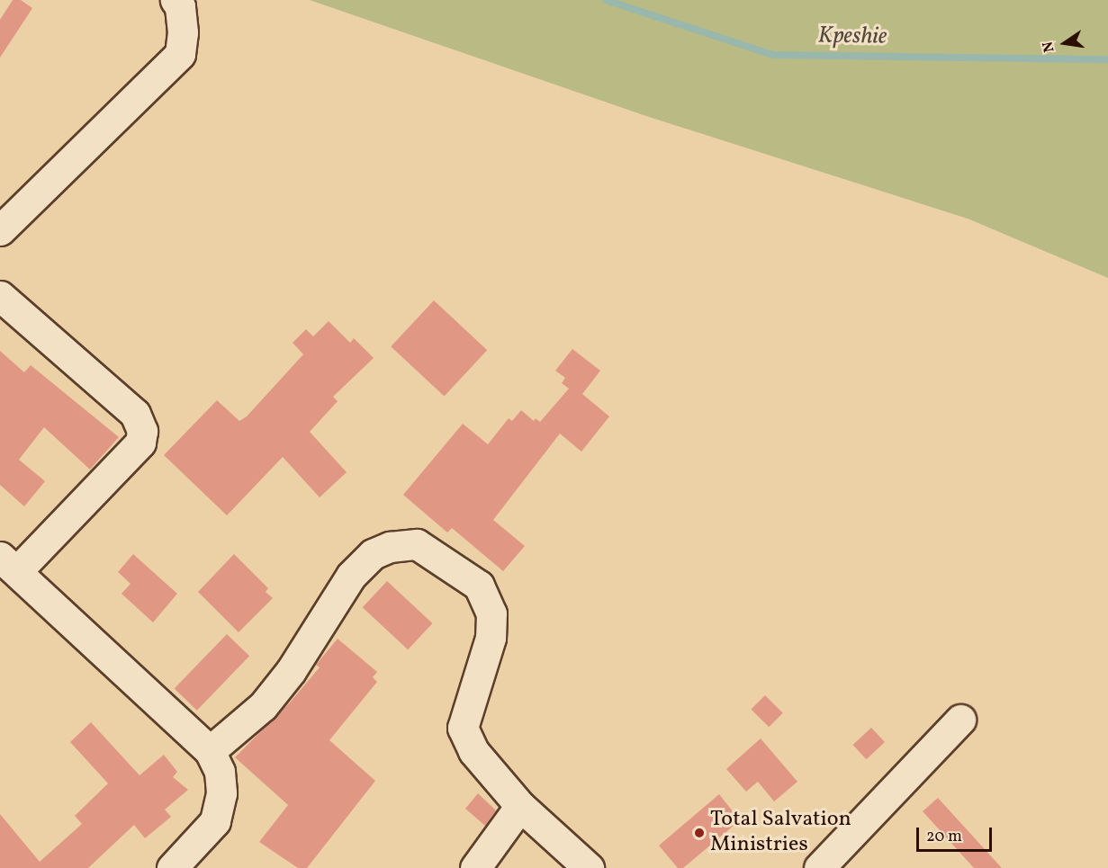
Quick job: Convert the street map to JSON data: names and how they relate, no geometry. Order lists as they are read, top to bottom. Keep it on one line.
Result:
{"water":["Kpeshie"],"places":["Total Salvation Ministries"],"scale_bar":"20 m","north":"left"}
